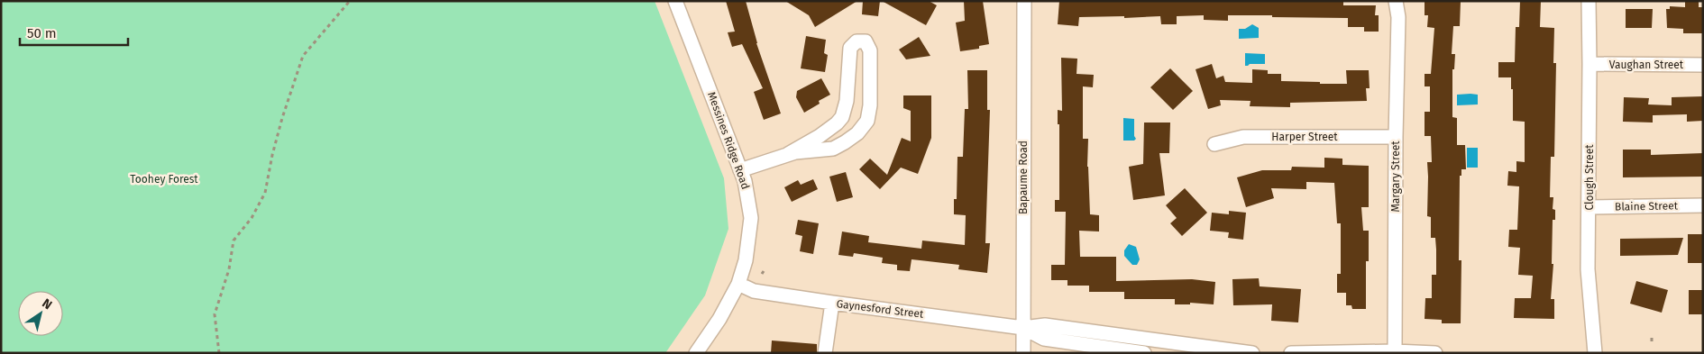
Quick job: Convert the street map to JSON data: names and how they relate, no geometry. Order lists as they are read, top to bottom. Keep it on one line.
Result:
{"streets":{"street":["Vaughan Street","Harper Street","Messines Ridge Road","Margary Street","Bapaume Road","Clough Street","Blaine Street","Gaynesford Street"]},"crossings":[["Vaughan Street","Clough Street"],["Harper Street","Margary Street"],["Messines Ridge Road","Gaynesford Street"],["Bapaume Road","Gaynesford Street"],["Clough Street","Blaine Street"]],"parks":["Toohey Forest"],"scale_bar":"50 m","north":"top right"}
